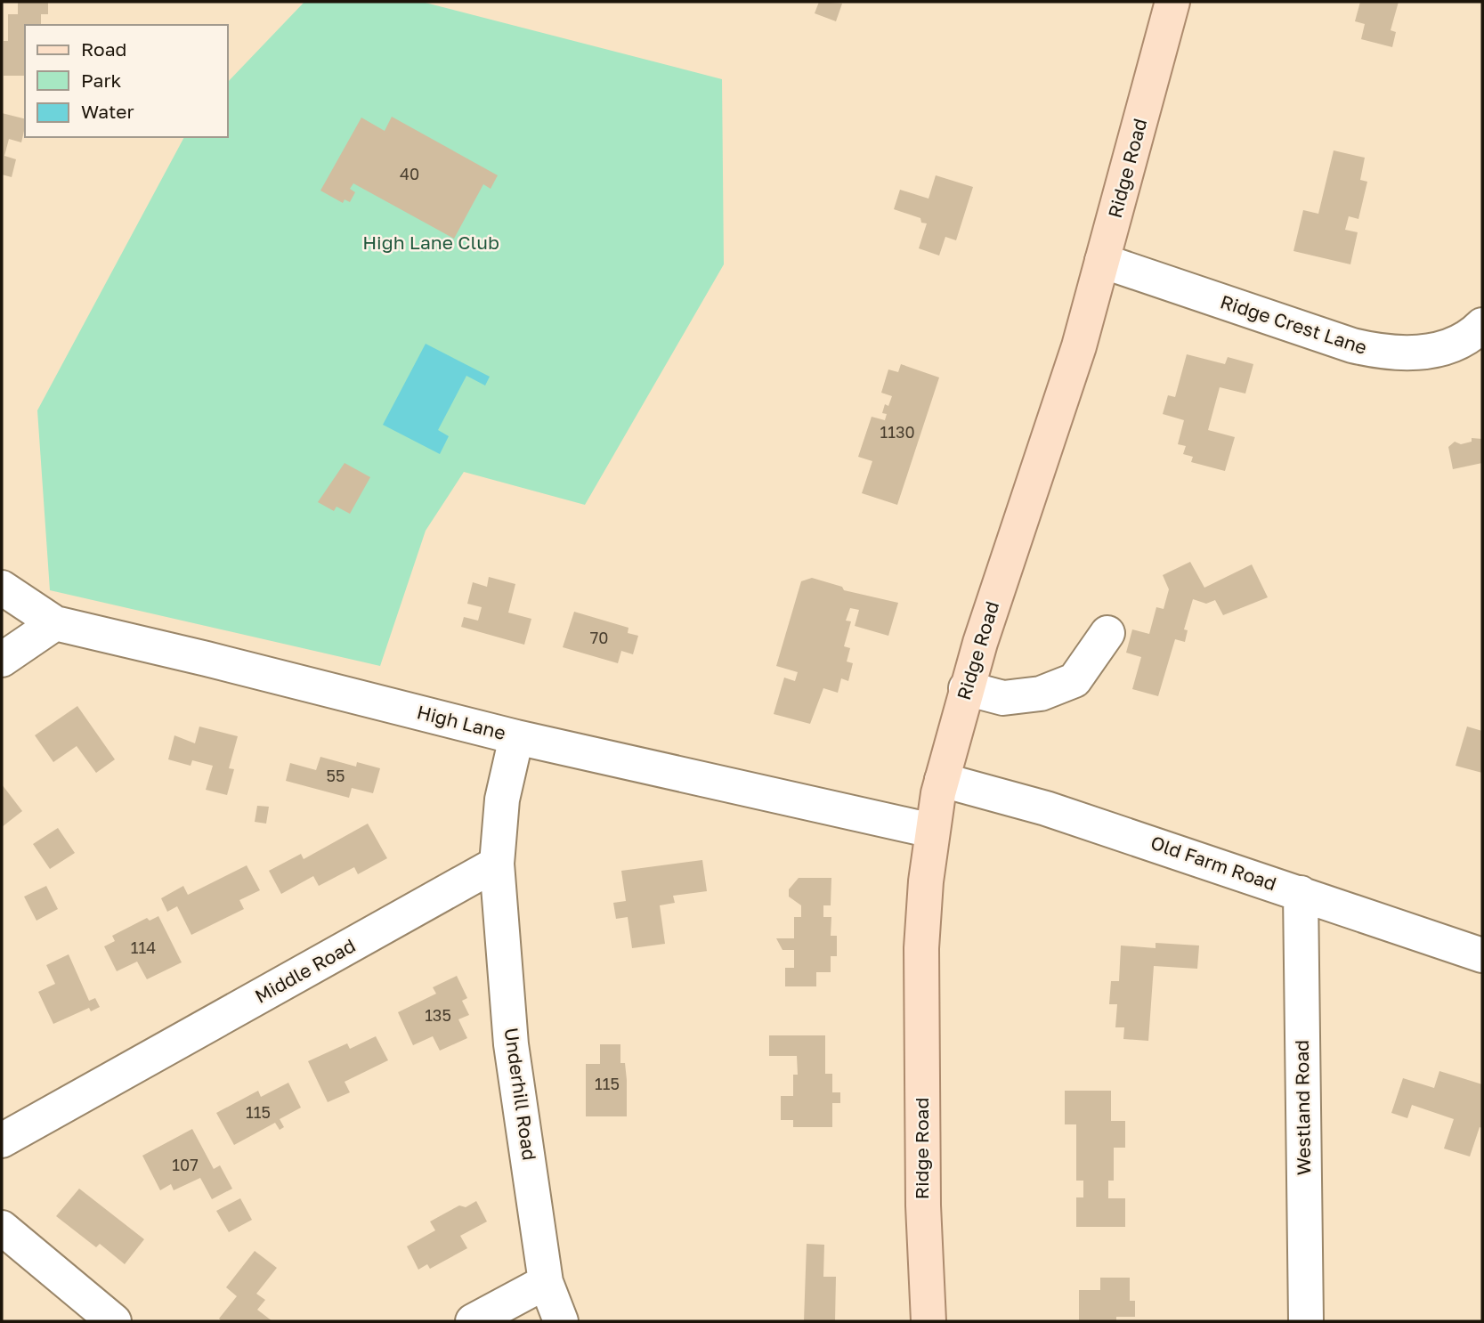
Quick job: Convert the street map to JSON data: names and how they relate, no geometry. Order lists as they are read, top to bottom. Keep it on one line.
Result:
{"streets":{"main road":["Ridge Road"],"street":["Ridge Crest Lane","High Lane","Old Farm Road","Middle Road","Underhill Road","Westland Road"]},"crossings":[["Ridge Road","Ridge Crest Lane"],["Ridge Road","High Lane"],["Ridge Road","Old Farm Road"],["Old Farm Road","Westland Road"],["Middle Road","Underhill Road"]],"parks":["High Lane Club"],"house_numbers":["40","1130","70","55","114","135","115","115","107"],"legend":["Road","Park","Water"]}
